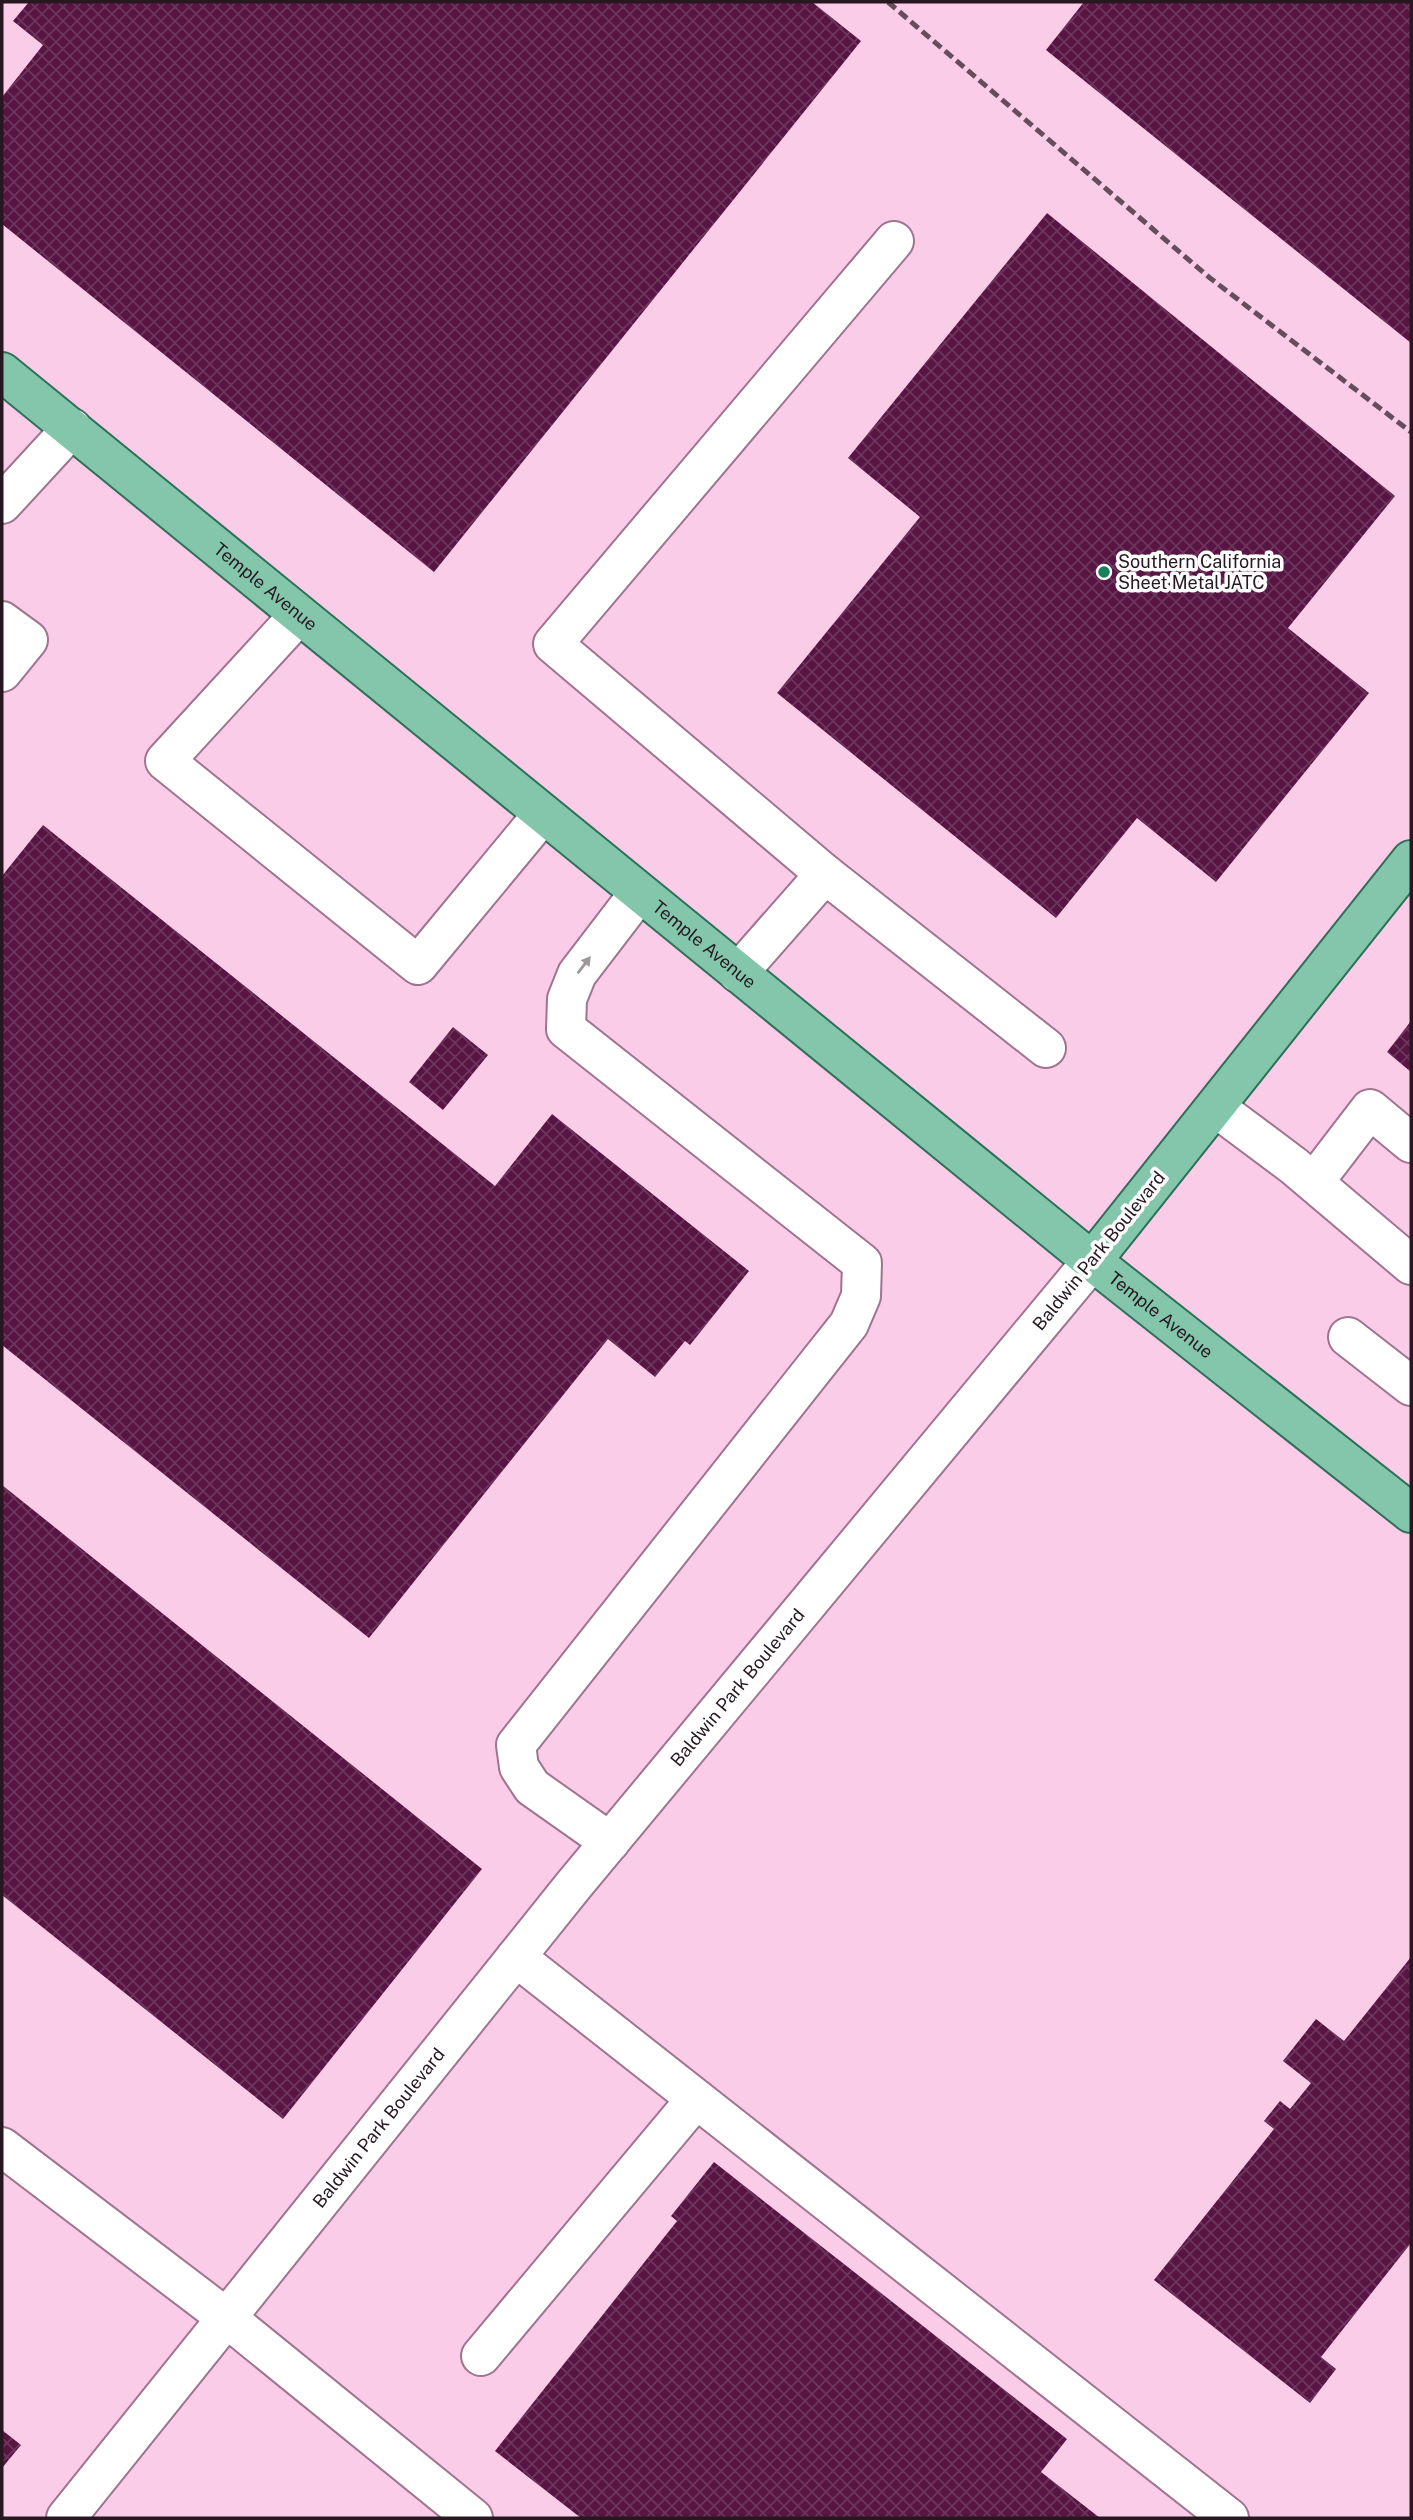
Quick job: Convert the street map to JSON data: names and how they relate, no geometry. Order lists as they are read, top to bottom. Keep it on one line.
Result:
{"streets":{"main road":["Temple Avenue","Baldwin Park Boulevard"]},"crossings":[["Temple Avenue","Baldwin Park Boulevard"]],"places":["Southern California Sheet Metal JATC"]}
